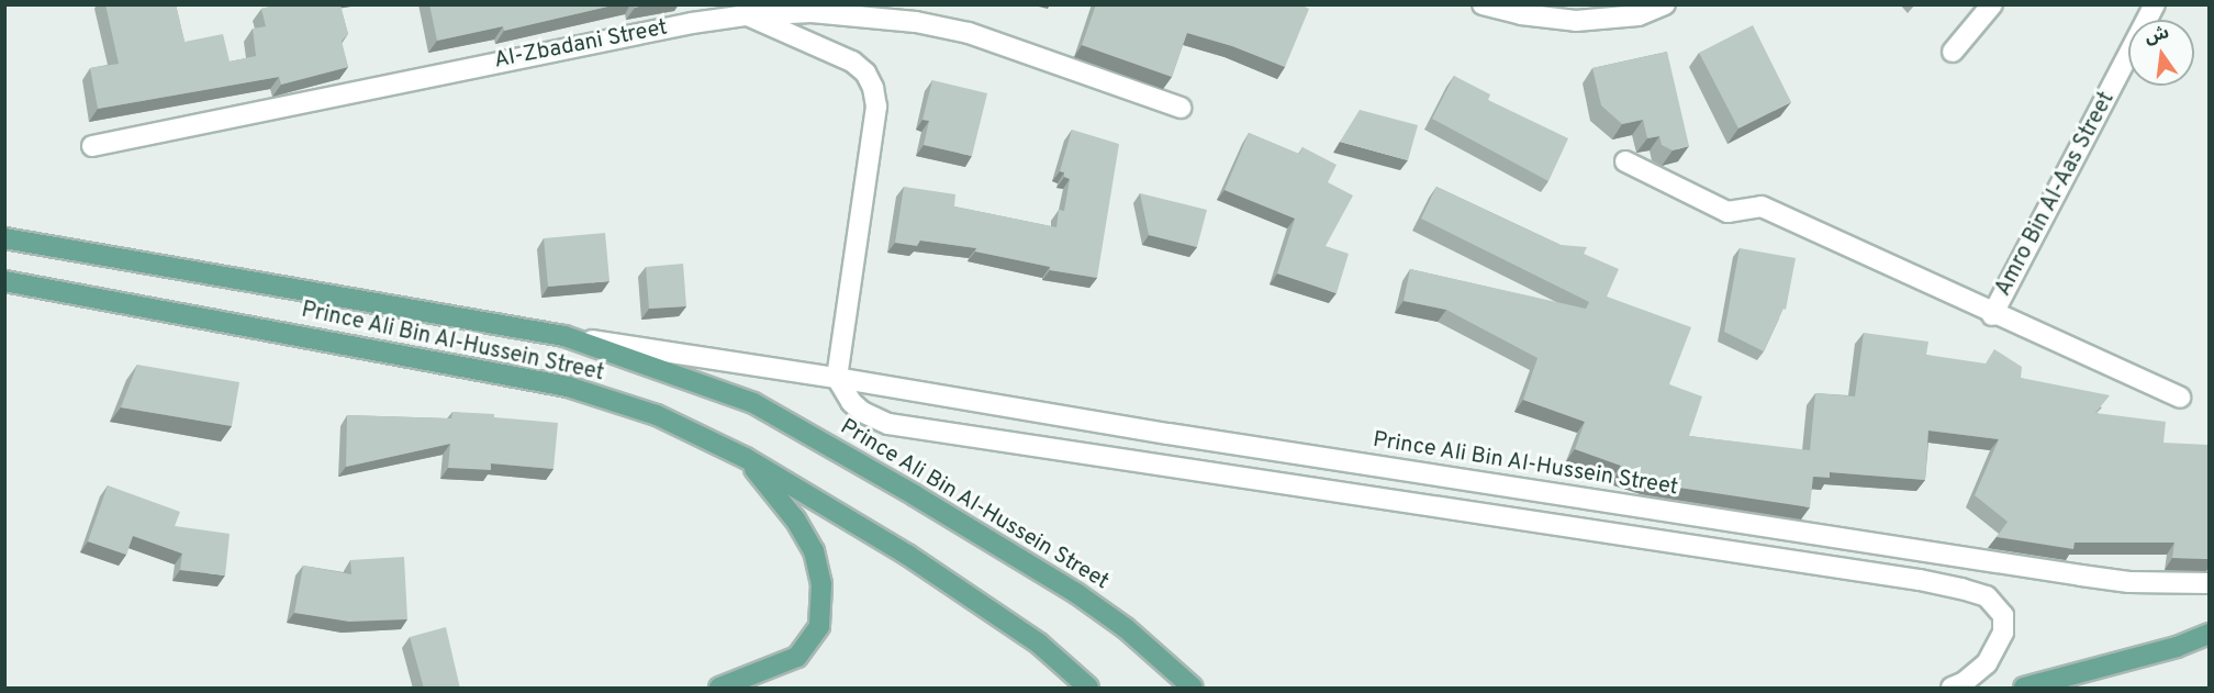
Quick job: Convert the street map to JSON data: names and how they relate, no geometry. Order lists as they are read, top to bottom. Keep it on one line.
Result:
{"streets":{"main road":["Prince Ali Bin Al-Hussein Street"],"street":["Al-Zbadani Street","Amro Bin Al-Aas Street"]},"north":"top"}
